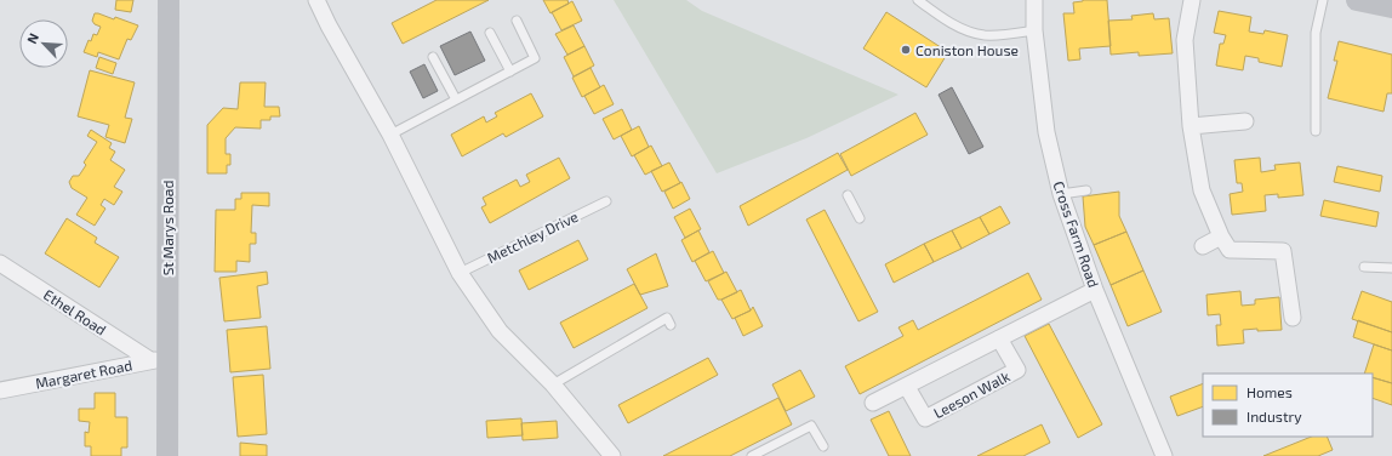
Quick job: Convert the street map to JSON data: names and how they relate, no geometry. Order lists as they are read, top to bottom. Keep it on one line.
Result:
{"streets":{"street":["St Marys Road","Cross Farm Road","Ethel Road","Margaret Road","Leeson Walk"],"lane":["Metchley Drive"]},"crossings":[["St Marys Road","Ethel Road"],["St Marys Road","Margaret Road"],["Ethel Road","Margaret Road"]],"places":["Coniston House"],"legend":["Homes","Industry"],"north":"top left"}
